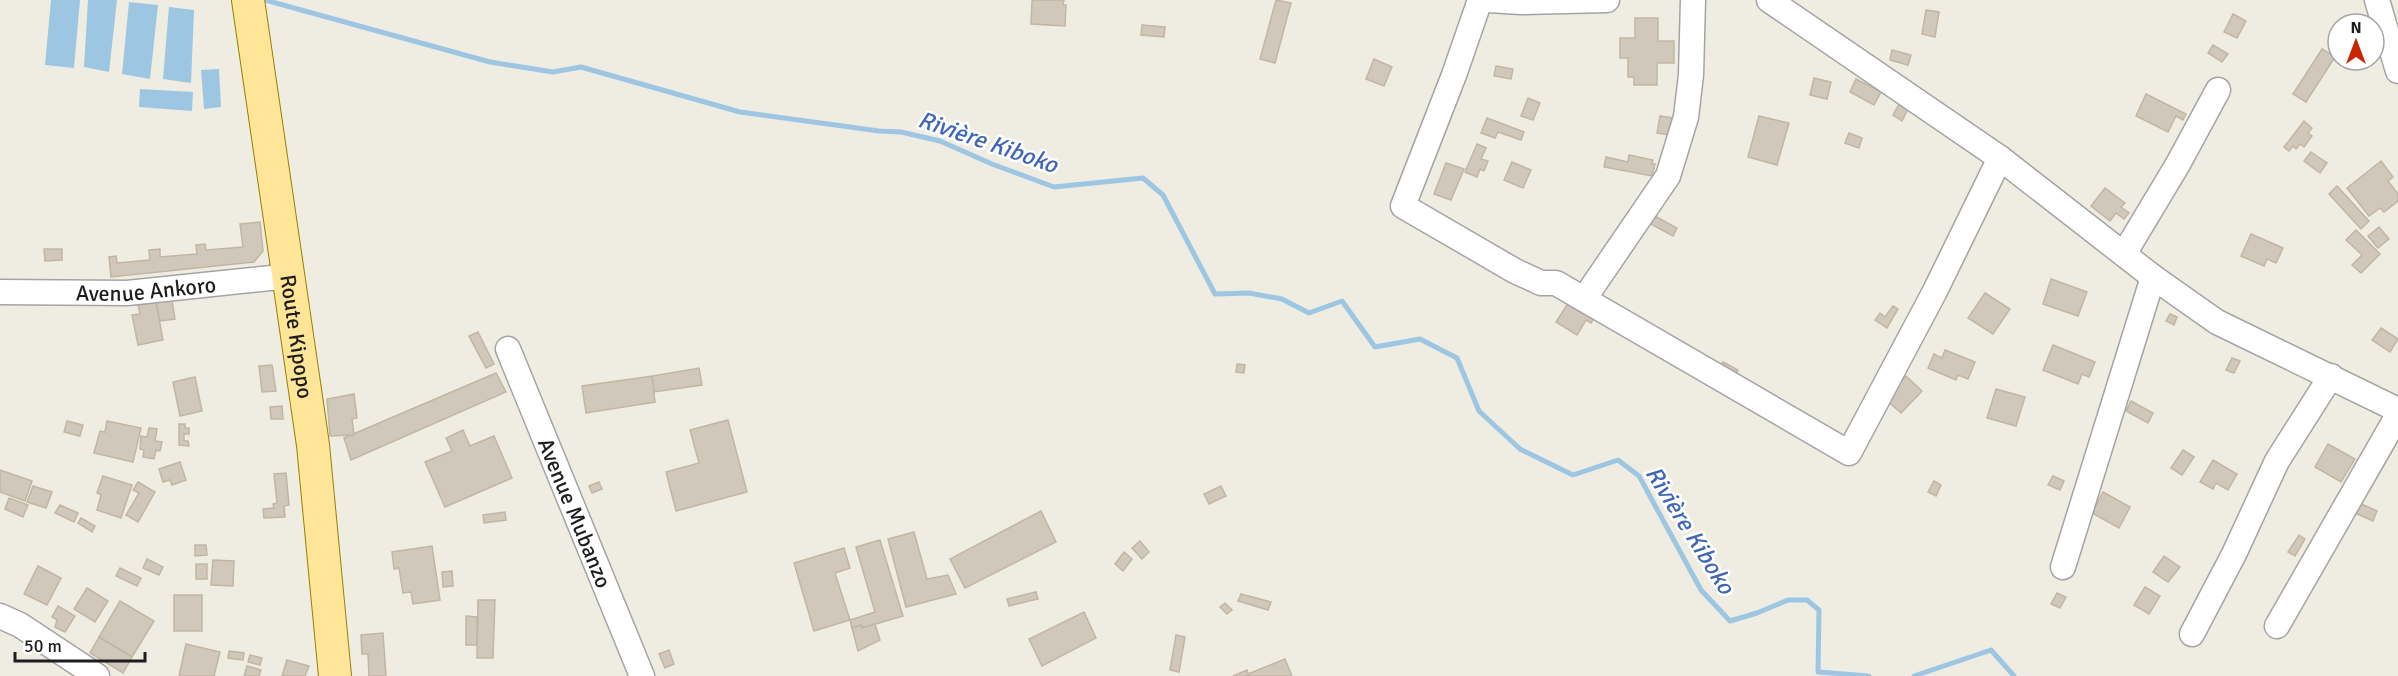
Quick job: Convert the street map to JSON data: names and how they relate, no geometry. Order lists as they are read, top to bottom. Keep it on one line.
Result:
{"streets":{"main road":["Route Kipopo"],"street":["Avenue Ankoro","Avenue Mubanzo"]},"crossings":[["Avenue Ankoro","Route Kipopo"]],"water":["Rivière Kiboko"],"scale_bar":"50 m","north":"top"}
